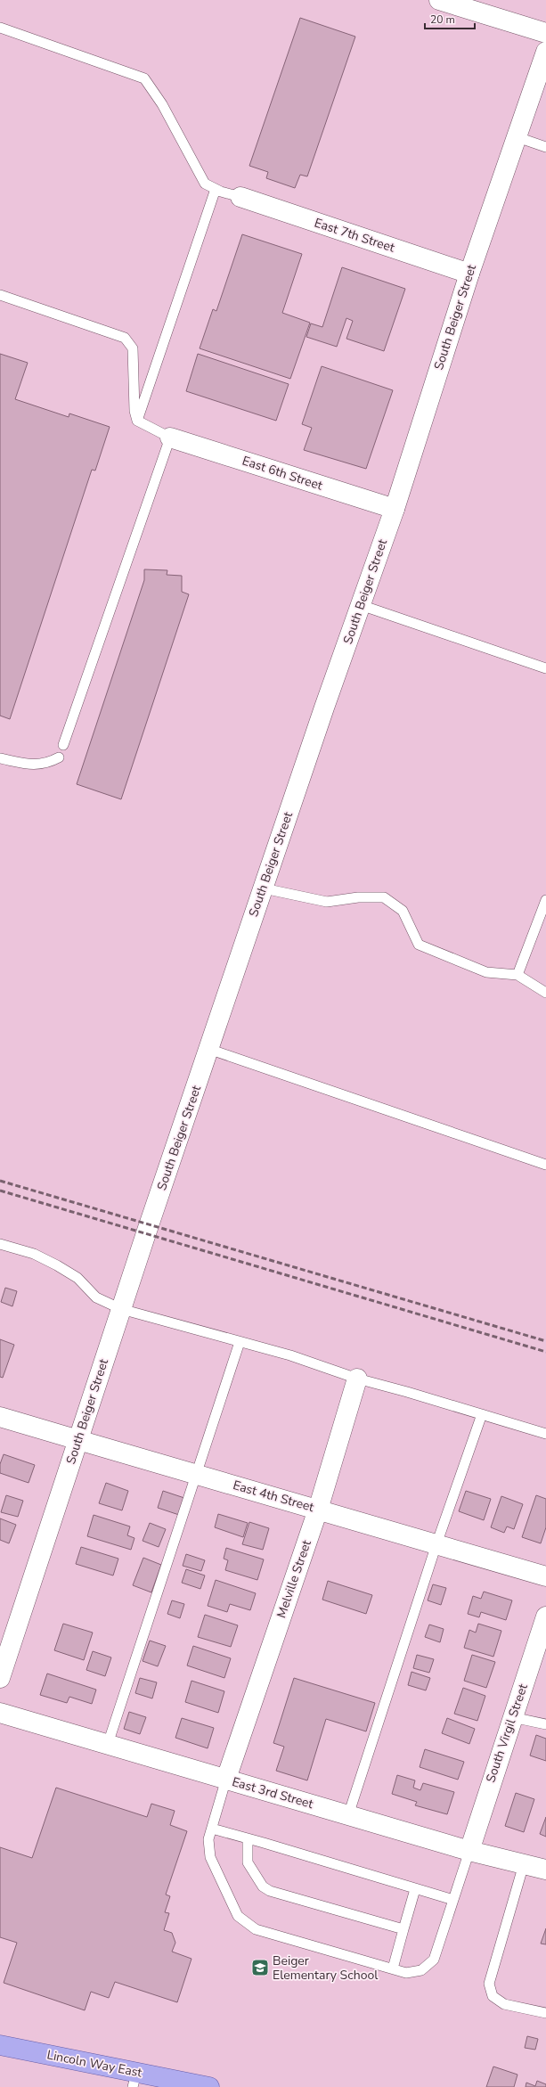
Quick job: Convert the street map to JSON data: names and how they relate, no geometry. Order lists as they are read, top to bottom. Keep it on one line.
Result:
{"streets":{"main road":["Lincoln Way East"],"street":["East 7th Street","South Beiger Street","East 6th Street","East 4th Street","Melville Street","South Virgil Street","East 3rd Street"]},"crossings":[["East 7th Street","South Beiger Street"],["South Beiger Street","East 6th Street"],["South Beiger Street","East 4th Street"],["East 4th Street","Melville Street"],["Melville Street","East 3rd Street"],["South Virgil Street","East 3rd Street"]],"places":{"school or university":["Beiger Elementary School"]},"scale_bar":"20 m"}
